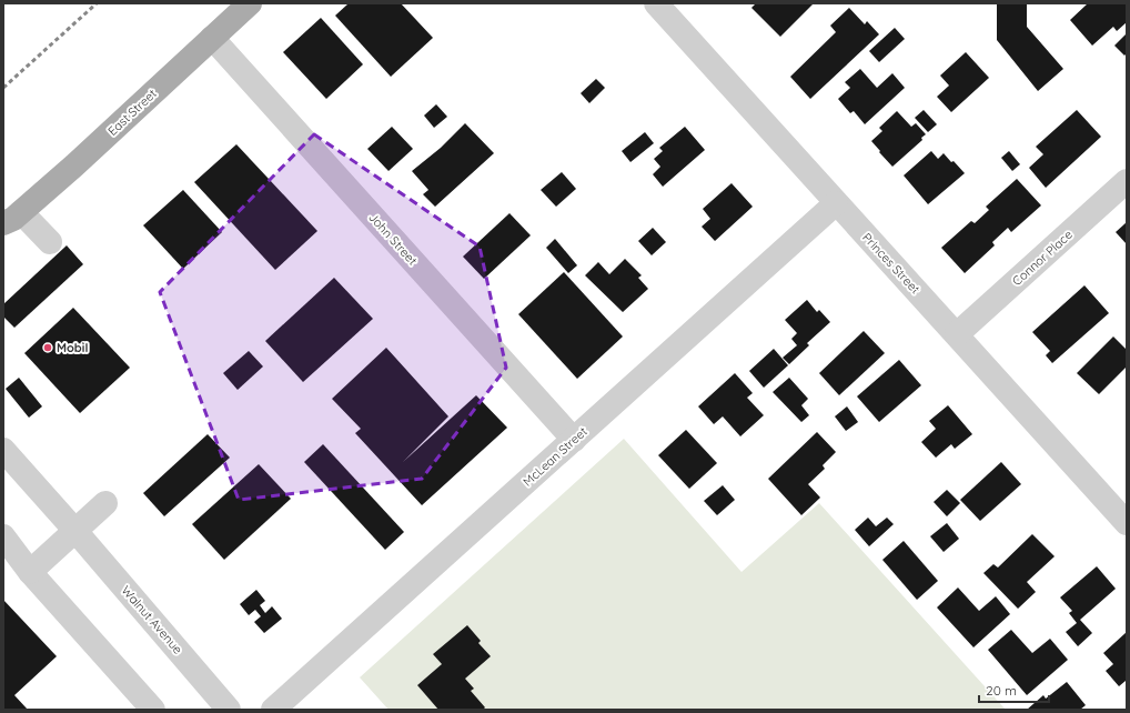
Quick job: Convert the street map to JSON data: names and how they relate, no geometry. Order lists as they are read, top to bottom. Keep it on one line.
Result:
{"streets":{"main road":["East Street"],"street":["John Street","Connor Place","Princes Street","McLean Street","Walnut Avenue"]},"crossings":[["East Street","John Street"],["John Street","McLean Street"],["Connor Place","Princes Street"],["Princes Street","McLean Street"]],"places":["Mobil"],"scale_bar":"20 m"}
